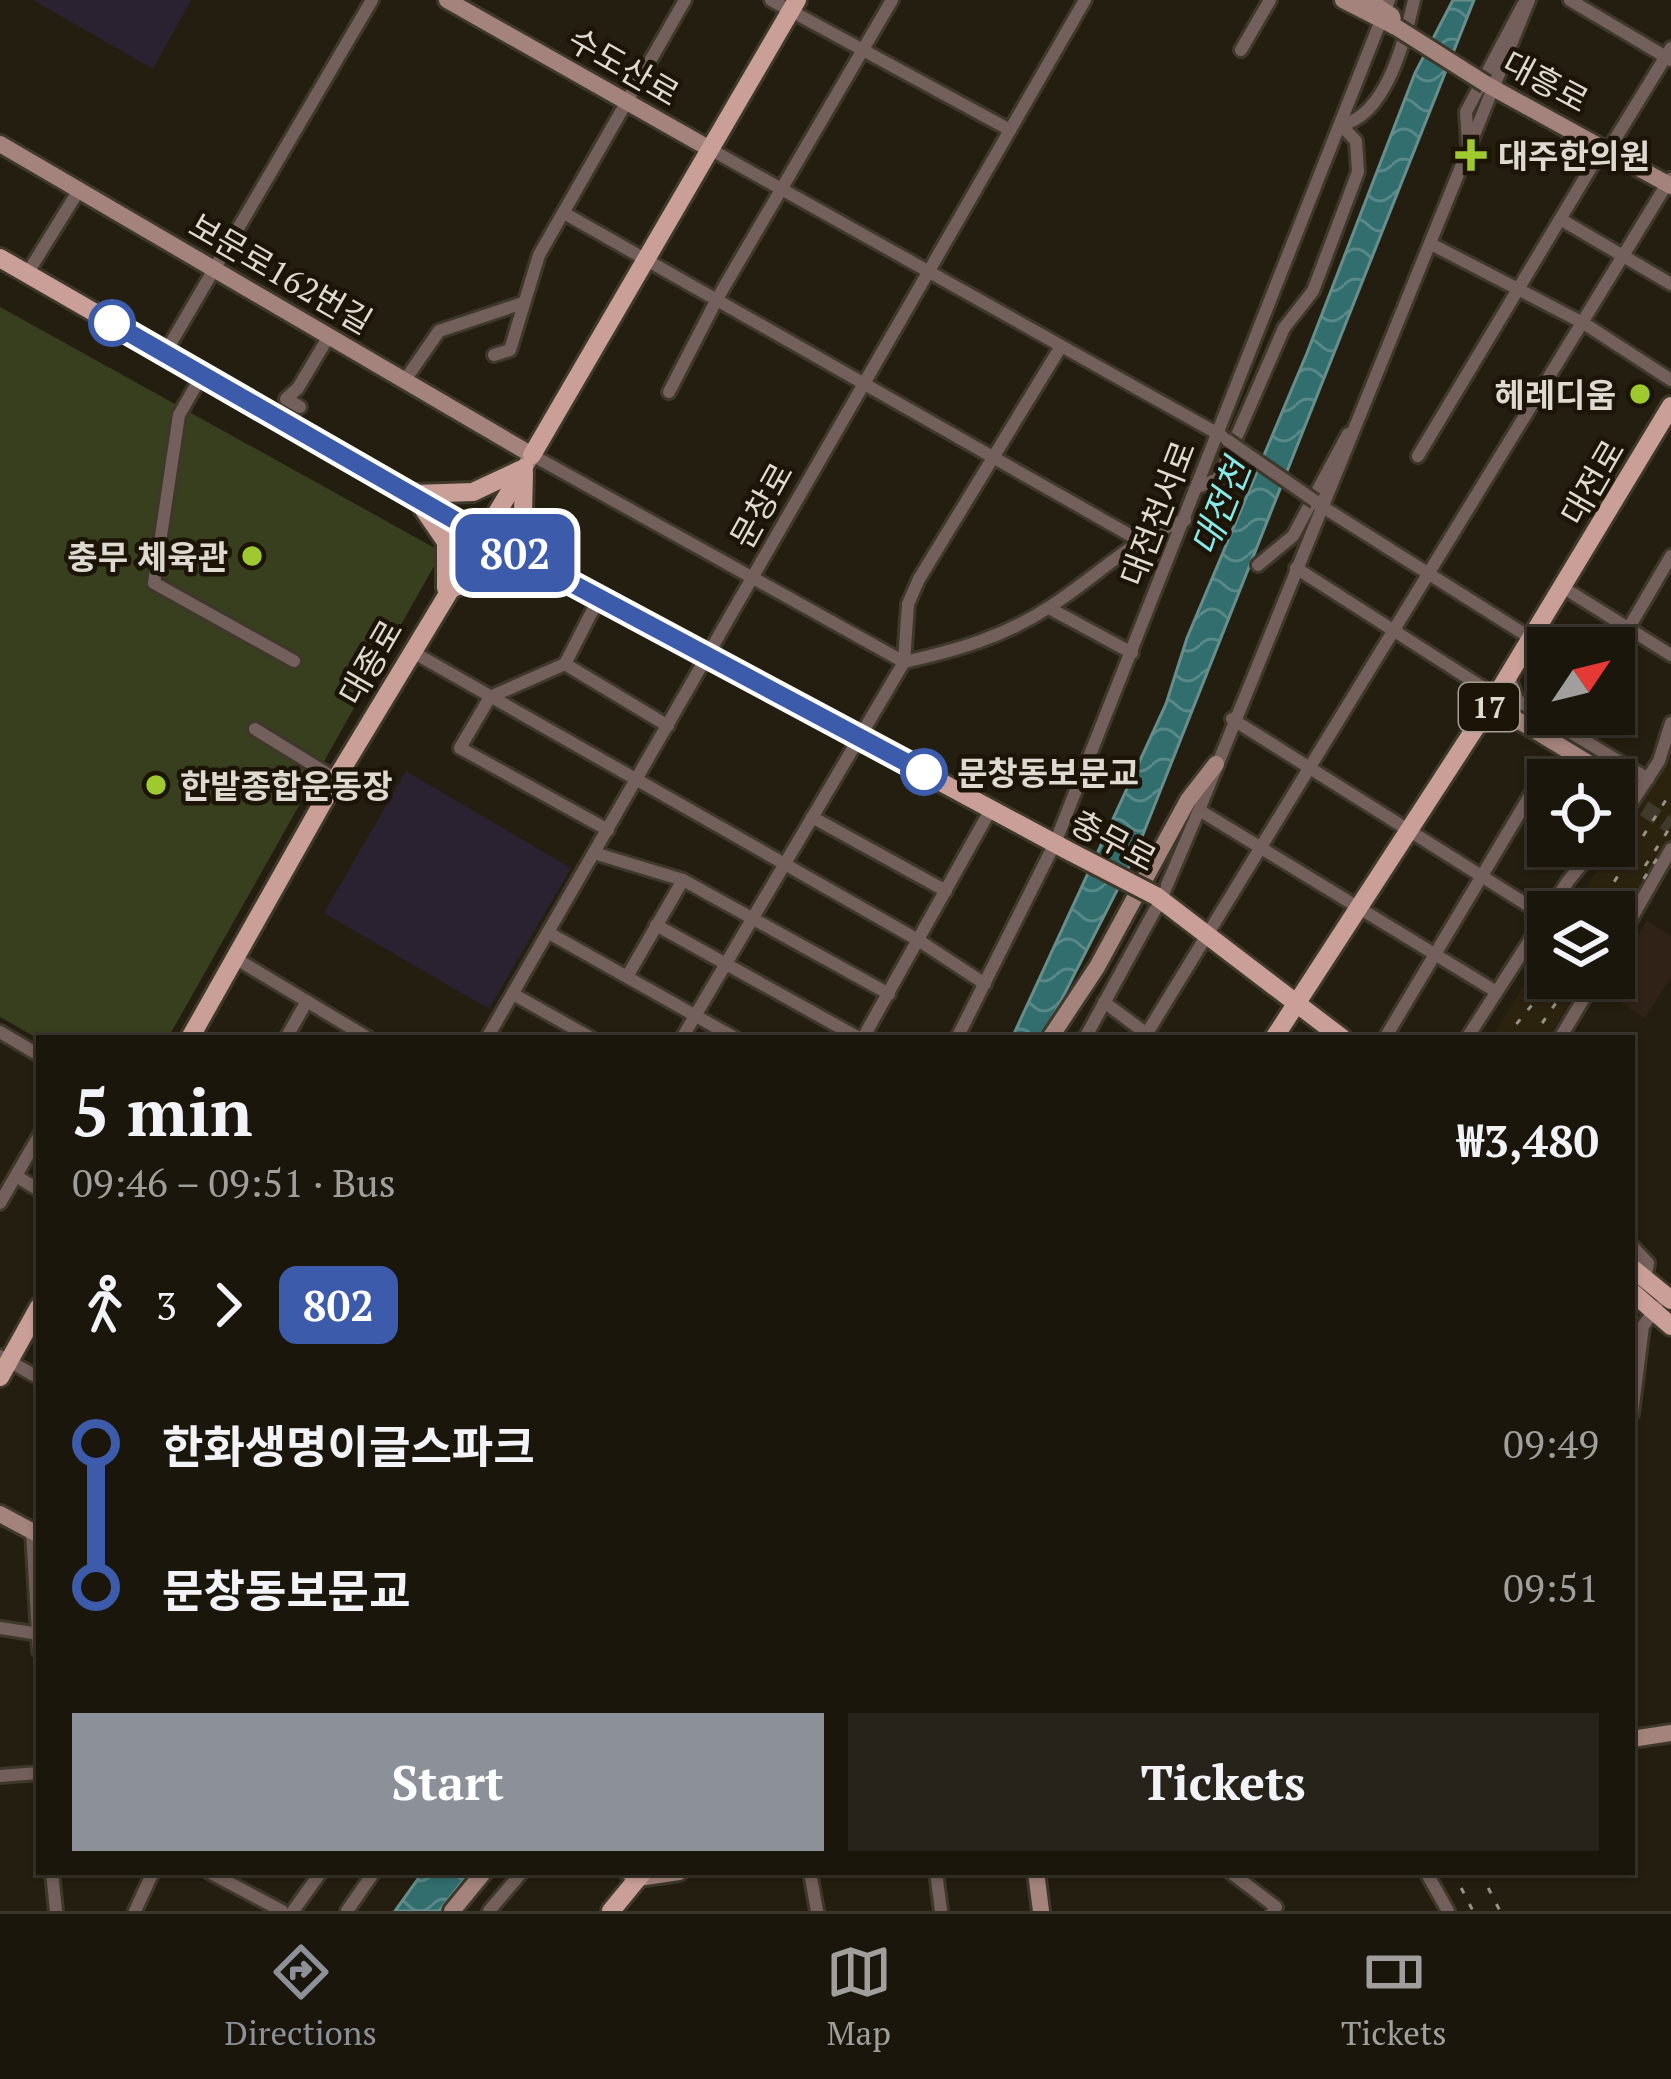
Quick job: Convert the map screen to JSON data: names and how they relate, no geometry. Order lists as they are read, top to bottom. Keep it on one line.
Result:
{"streets":{"main road":["수도산로","대흥로","보문로162번길","대전로","대종로","17","충무로"],"street":["문창로","대전천서로"]},"crossings":[["수도산로","대종로"],["대흥로","대전천서로"],["보문로162번길","대종로"],["대전로","충무로"],["문창로","충무로"],["대전천서로","충무로"],["대종로","충무로"]],"water":["대전천"],"places":{"health":["대주한의원"],"other":["헤레디움","충무 체육관","문창동보문교","한밭종합운동장"]},"lines":["bus line 802"],"north":"top right","page":{"on_map":"802","heading":["5 min","09:46 – 09:51 · Bus","₩3,480"],"legs":["3","802"],"list":[{"name":"한화생명이글스파크","value":"09:49"},{"name":"문창동보문교","value":"09:51"}],"buttons":["Start","Tickets"],"tabs":["Directions","Map","Tickets"]}}
